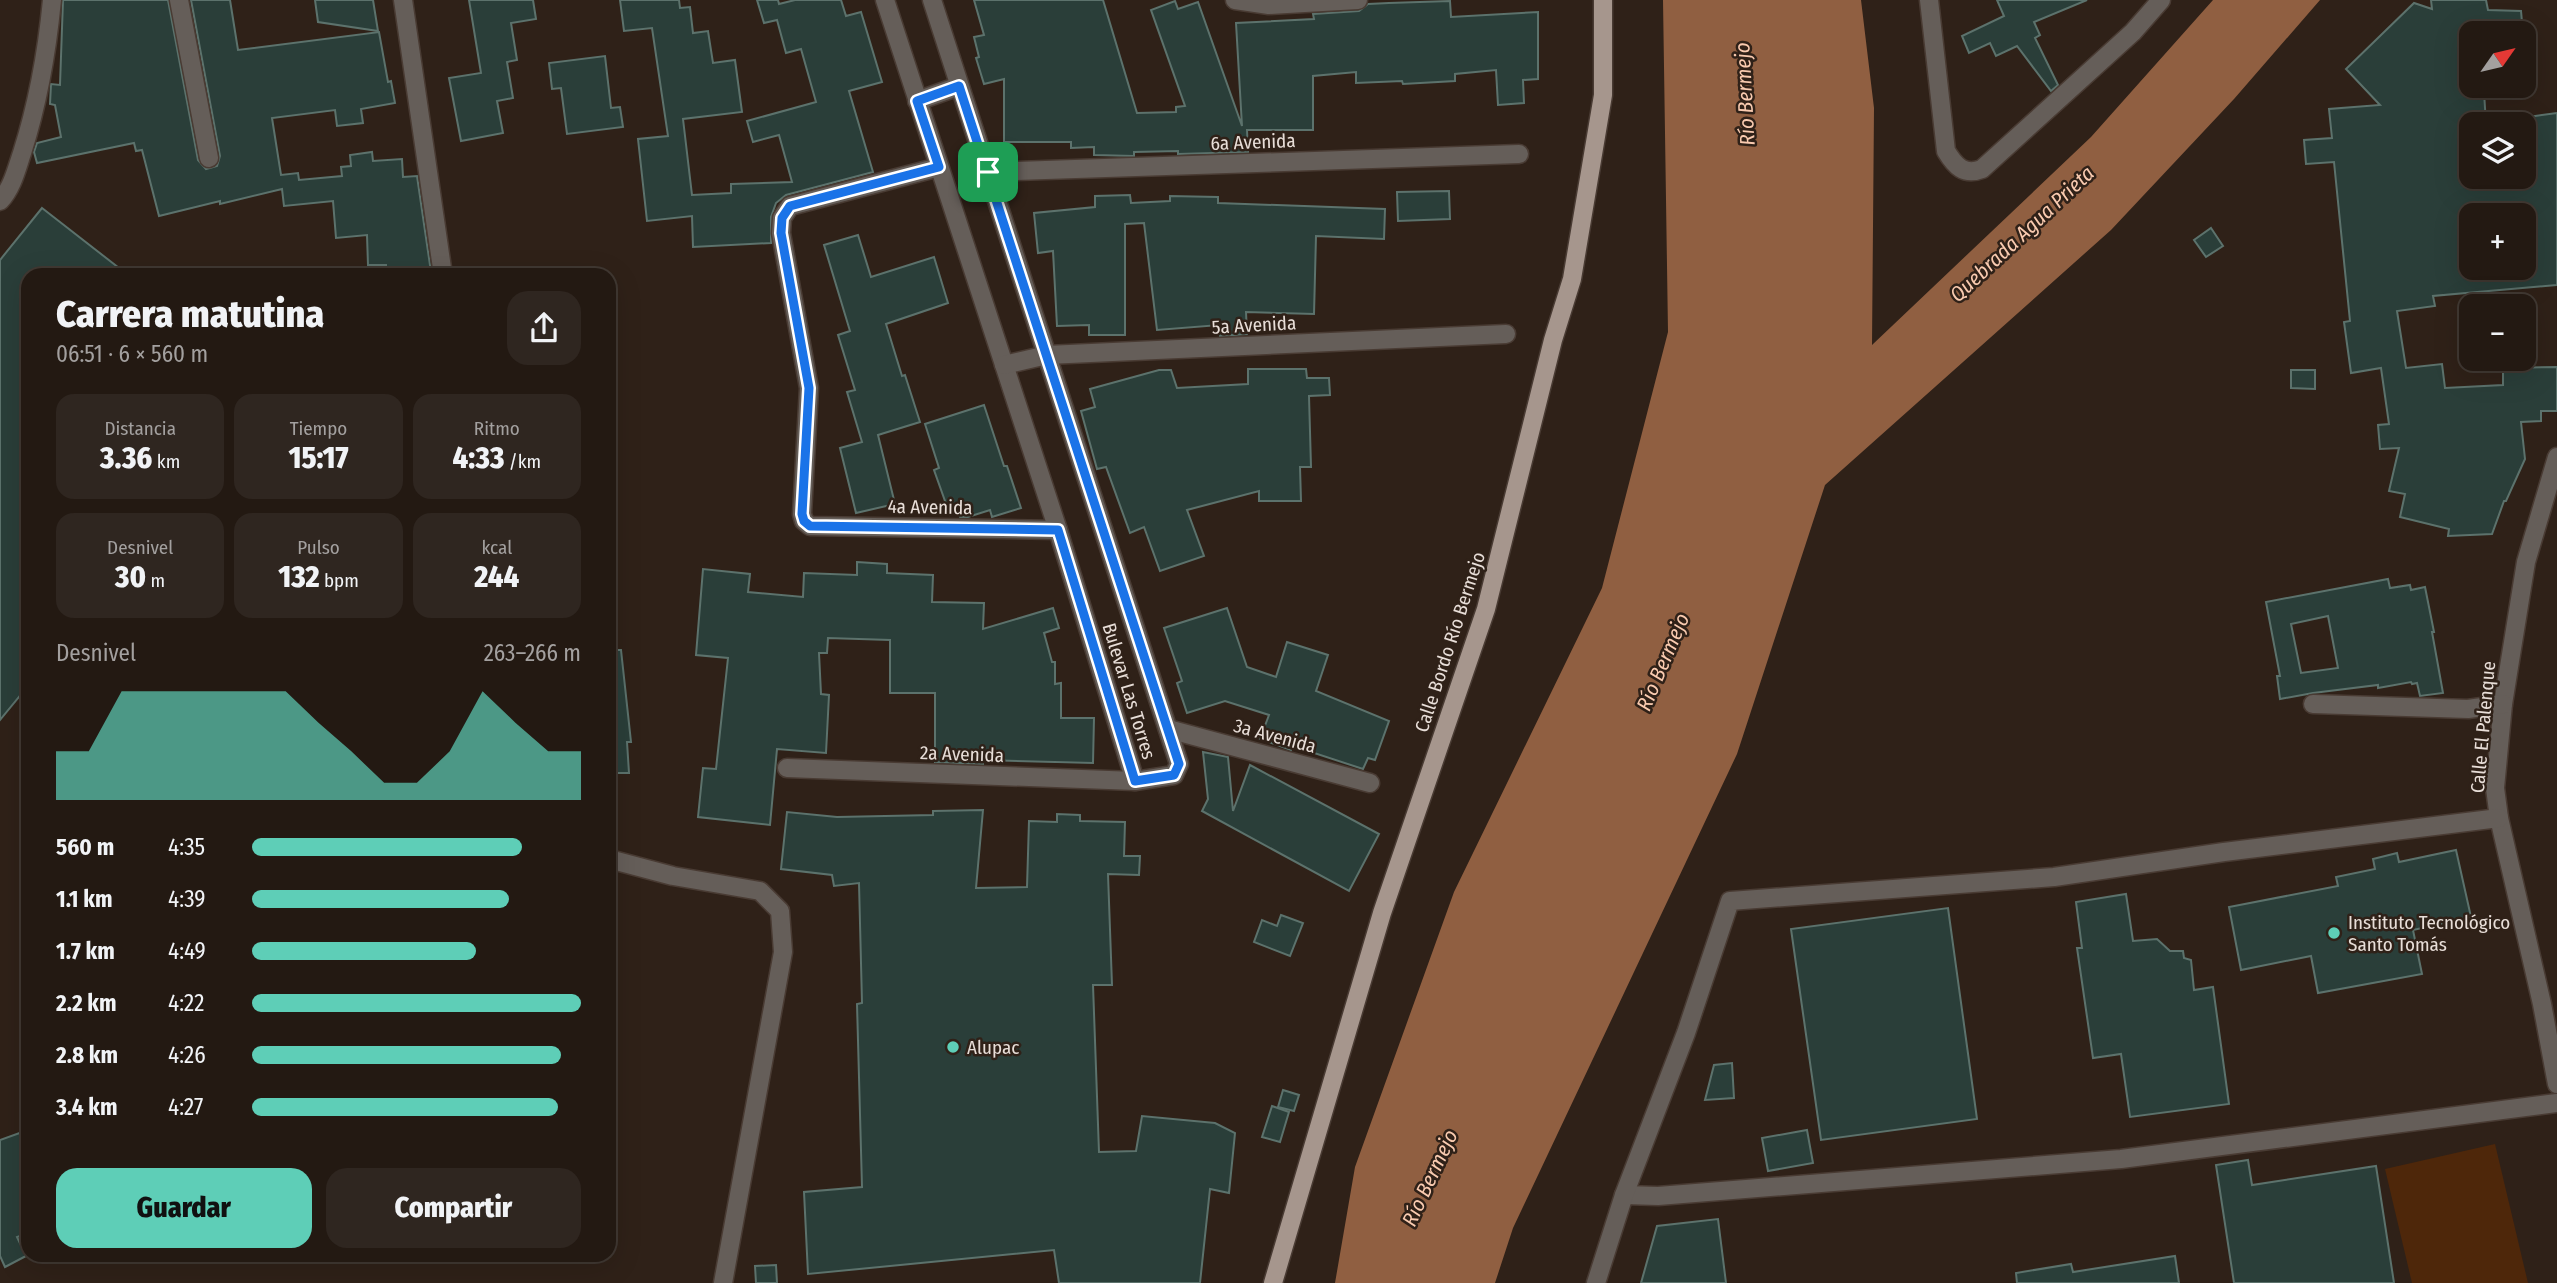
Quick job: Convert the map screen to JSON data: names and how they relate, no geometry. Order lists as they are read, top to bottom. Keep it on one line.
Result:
{"streets":{"main road":["Calle Bordo Río Bermejo"],"street":["6a Avenida","5a Avenida","4a Avenida","Bulevar Las Torres","Calle El Palenque","3a Avenida","2a Avenida"]},"crossings":[["6a Avenida","Bulevar Las Torres"],["5a Avenida","Bulevar Las Torres"],["4a Avenida","Bulevar Las Torres"],["Bulevar Las Torres","3a Avenida"],["Bulevar Las Torres","2a Avenida"]],"water":["Río Bermejo","Quebrada Agua Prieta"],"places":["Instituto Tecnológico Santo Tomás","Alupac"],"north":"top right","page":{"map_buttons":["+","−"],"heading":["Carrera matutina","06:51 · 6 × 560 m"],"stats":[["Distancia","3.36 km"],["Tiempo","15:17"],["Ritmo","4:33 /km"],["Desnivel","30 m"],["Pulso","132 bpm"],["kcal","244"]],"chart":["Desnivel","263–266 m"],"list":[{"name":"560 m","note":"4:35"},{"name":"1.1 km","note":"4:39"},{"name":"1.7 km","note":"4:49"},{"name":"2.2 km","note":"4:22"},{"name":"2.8 km","note":"4:26"},{"name":"3.4 km","note":"4:27"}],"buttons":["Guardar","Compartir"]}}
